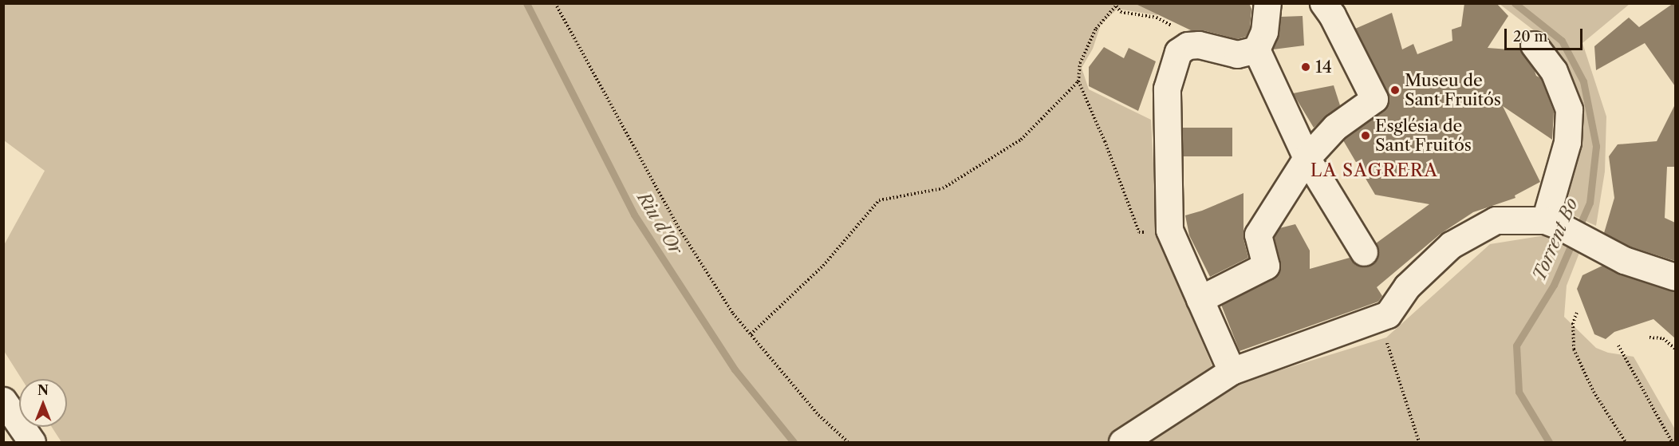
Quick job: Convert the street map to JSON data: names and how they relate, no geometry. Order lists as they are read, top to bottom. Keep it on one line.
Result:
{"districts":["LA SAGRERA"],"water":["Riu d'Or","Torrent Bo"],"places":["14","Museu de Sant Fruitós","Església de Sant Fruitós"],"scale_bar":"20 m","north":"top"}
